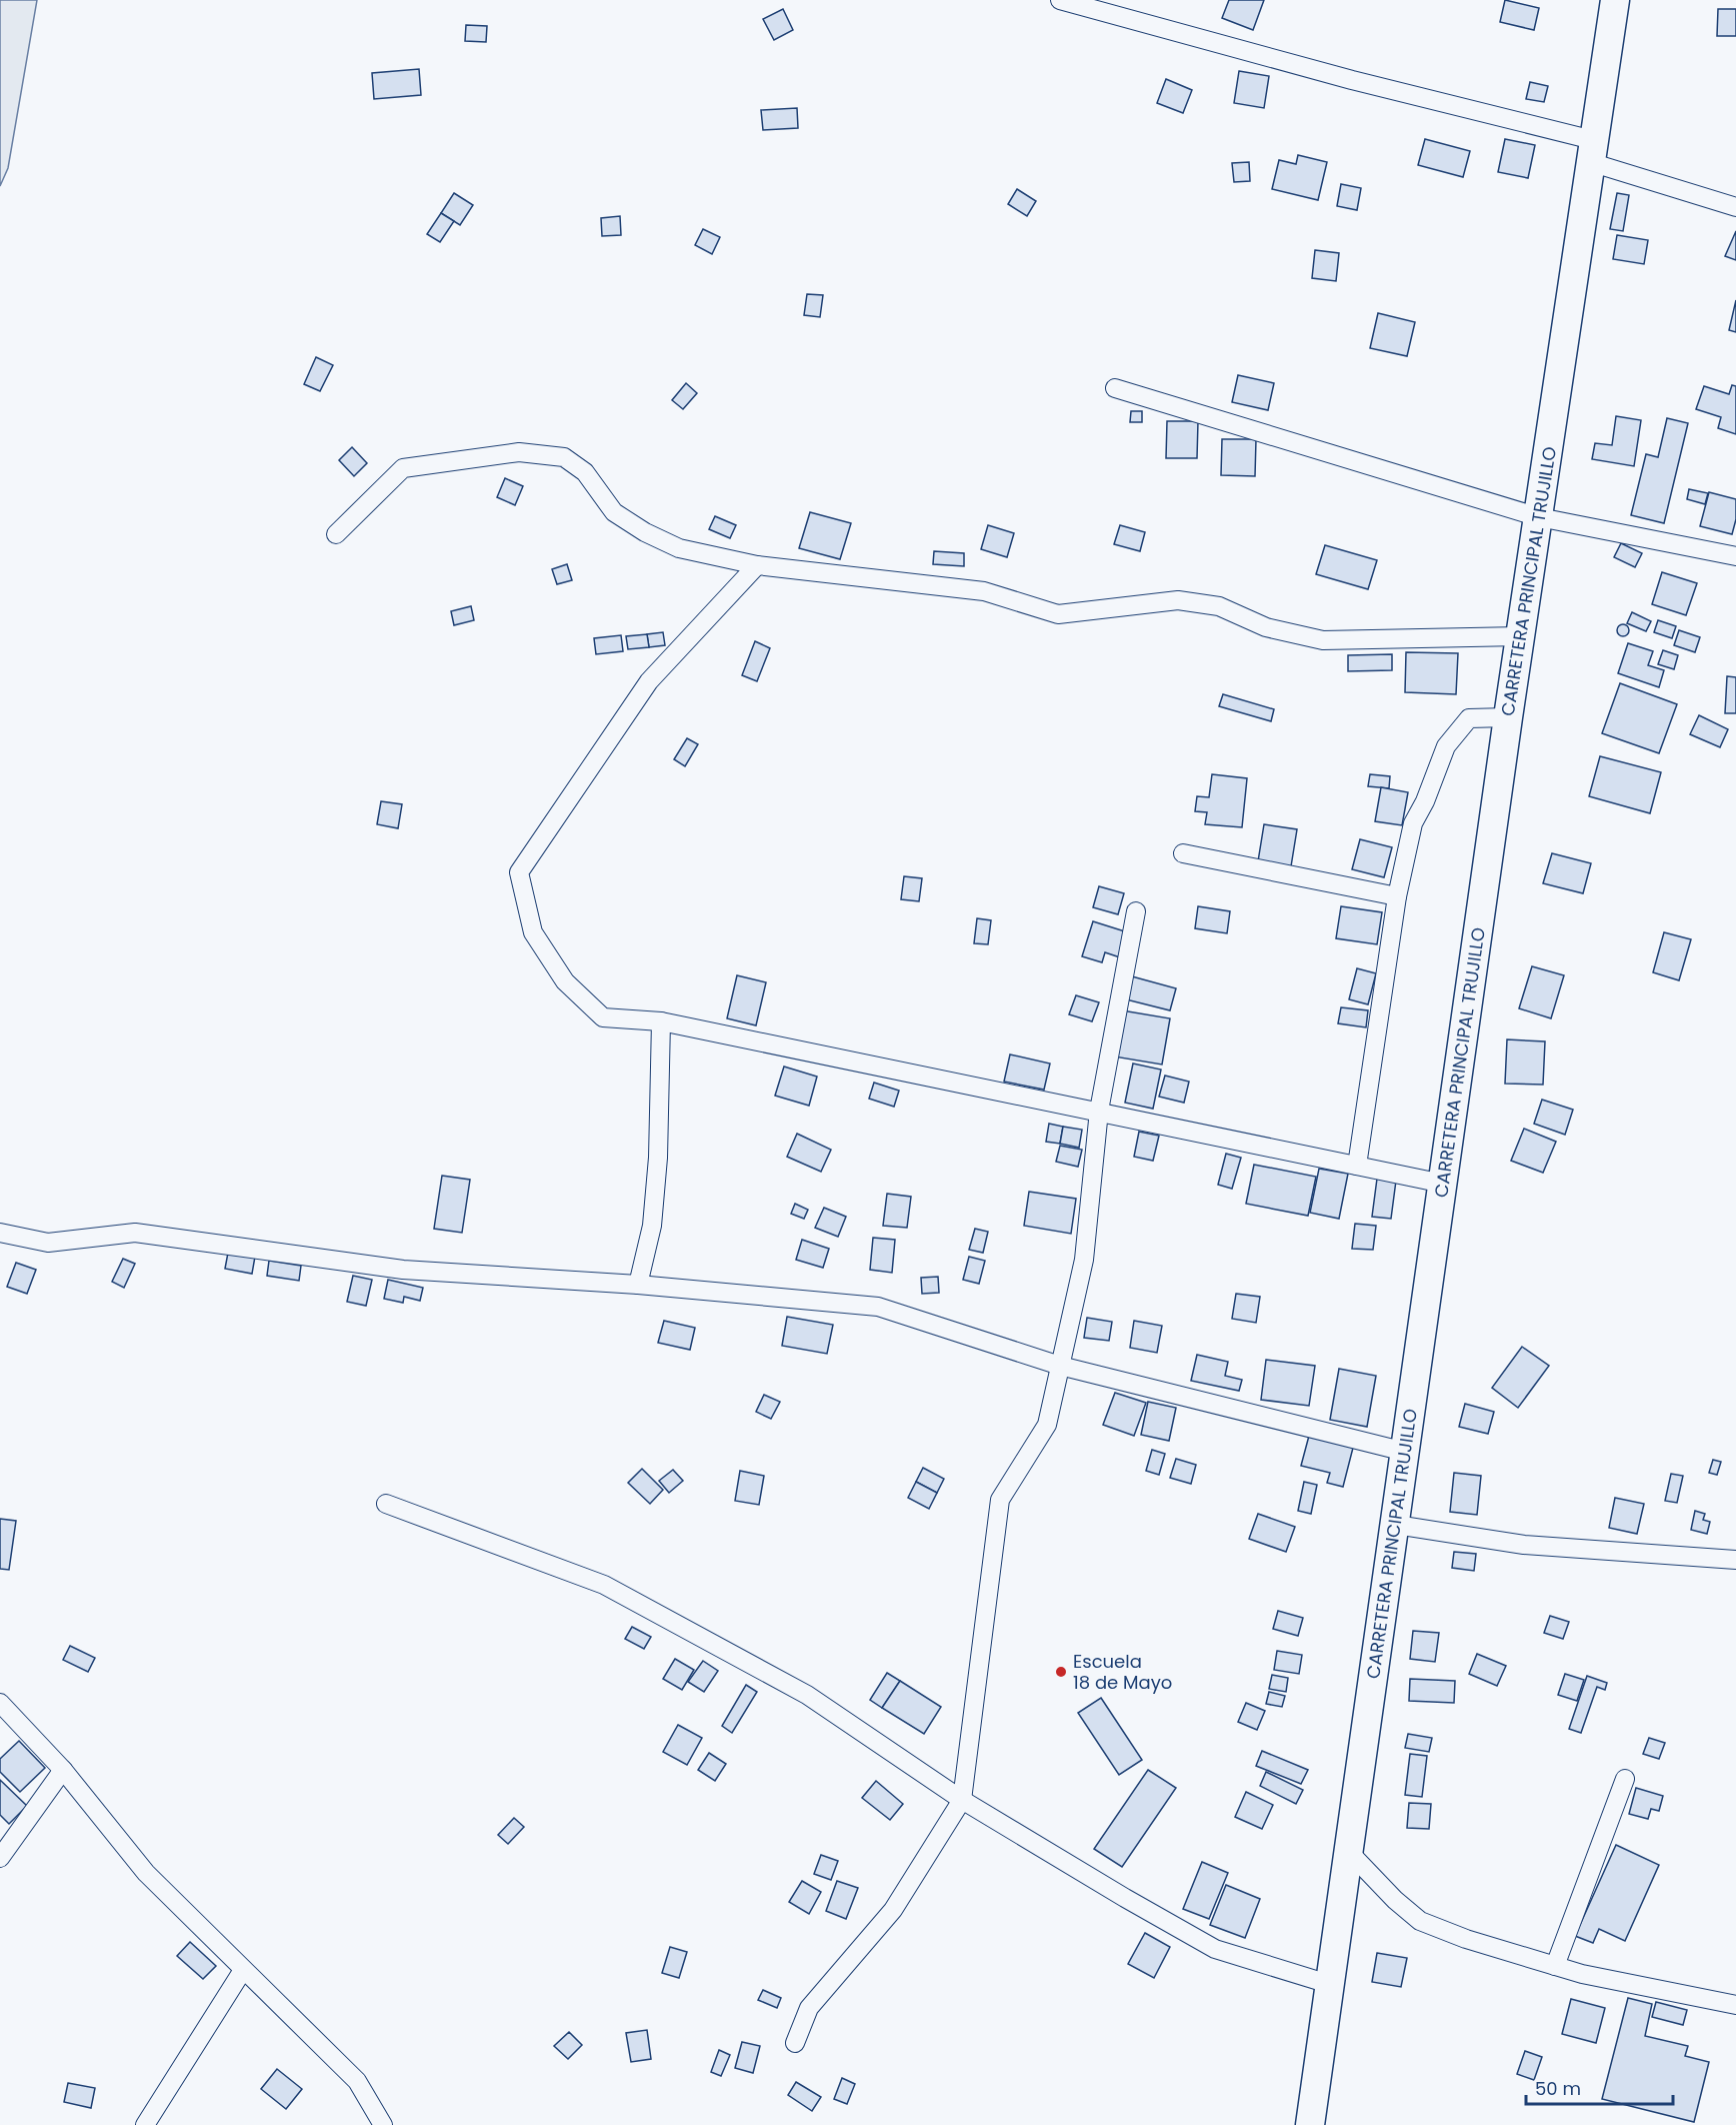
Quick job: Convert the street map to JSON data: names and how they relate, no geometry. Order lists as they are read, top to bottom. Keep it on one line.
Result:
{"streets":{"main road":["CARRETERA PRINCIPAL TRUJILLO"]},"places":["Escuela 18 de Mayo"],"scale_bar":"50 m"}
